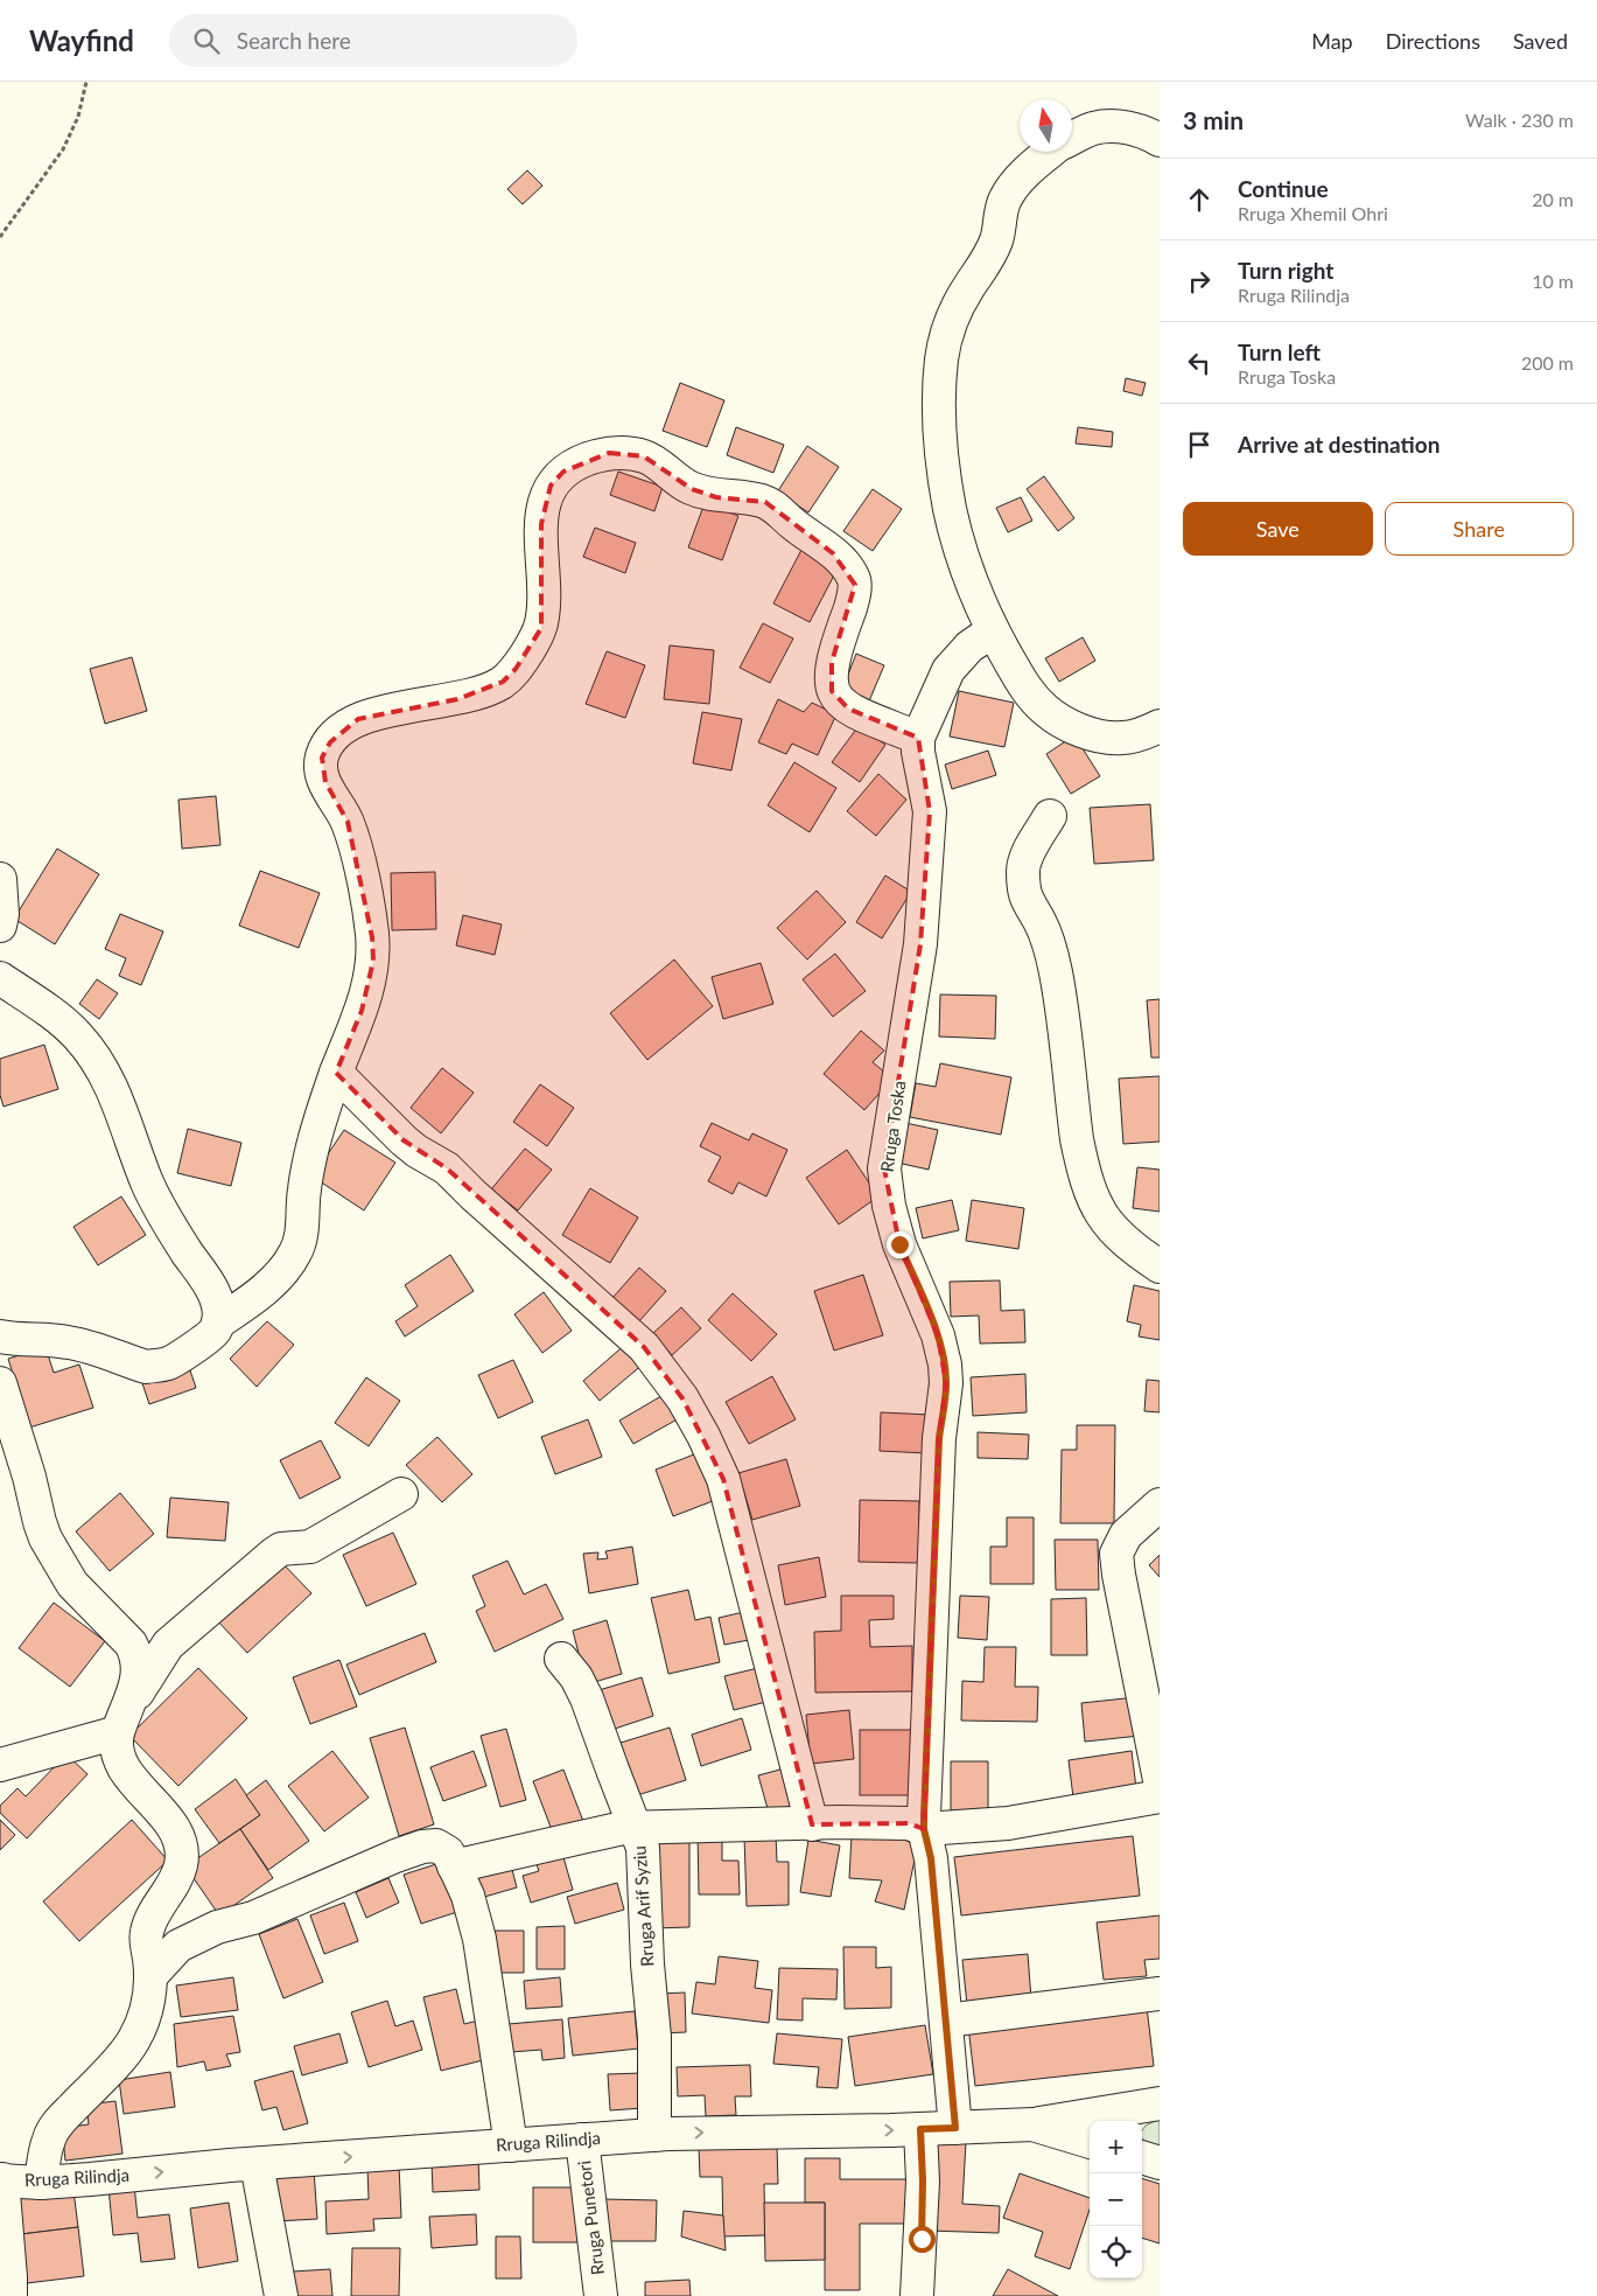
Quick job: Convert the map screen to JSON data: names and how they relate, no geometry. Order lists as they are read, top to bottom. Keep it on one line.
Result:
{"streets":{"street":["Rruga Toska","Rruga Arif Syziu","Rruga Rilindja","Rruga Punetori"]},"crossings":[["Rruga Toska","Rruga Rilindja"],["Rruga Arif Syziu","Rruga Rilindja"],["Rruga Rilindja","Rruga Punetori"]],"one_way":["Rruga Rilindja"],"north":"top","page":{"header":"Wayfind","search":"Search here","nav":["Map","Directions","Saved"],"heading":["3 min","Walk · 230 m"],"list":[["Continue","Rruga Xhemil Ohri","20 m"],["Turn right","Rruga Rilindja","10 m"],["Turn left","Rruga Toska","200 m"],"Arrive at destination"],"buttons":["Save","Share"],"map_buttons":["+","−"]}}
